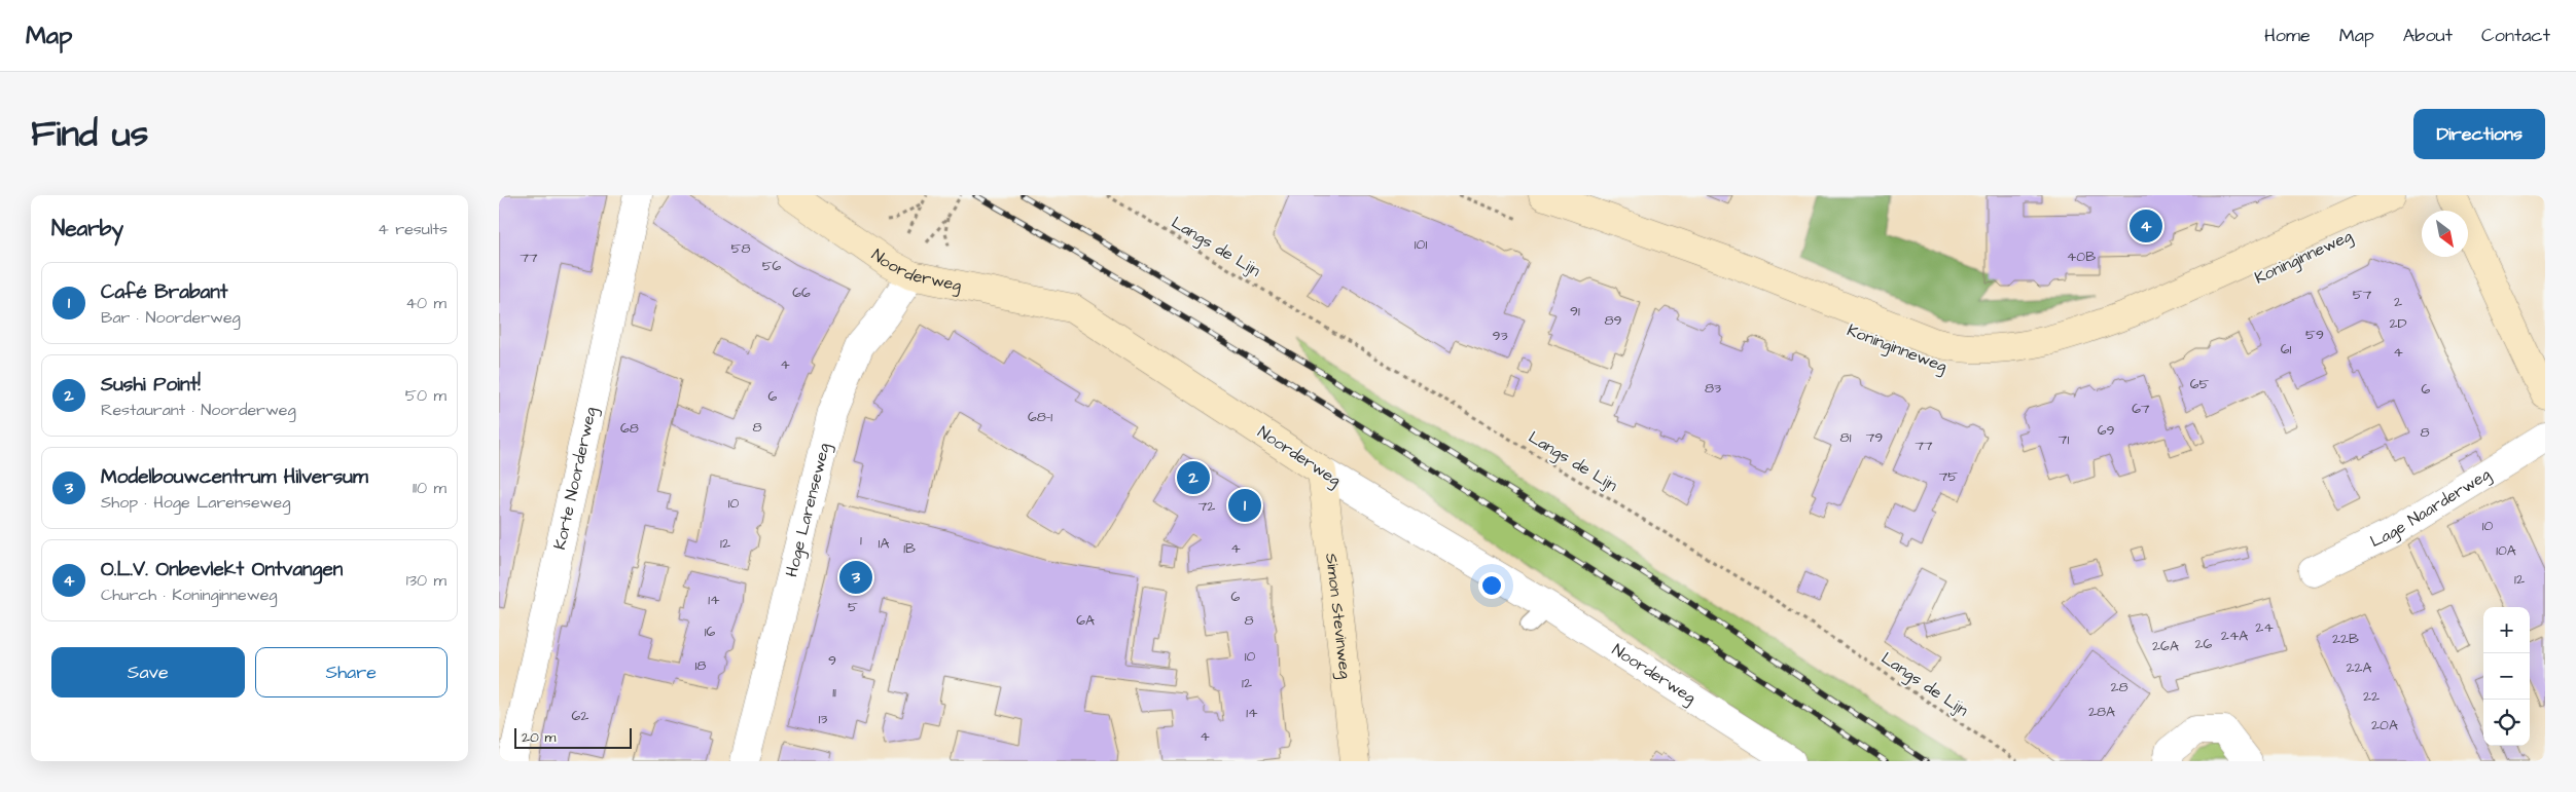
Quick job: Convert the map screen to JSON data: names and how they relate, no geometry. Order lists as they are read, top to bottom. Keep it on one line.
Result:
{"streets":{"street":["Koninginneweg","Noorderweg","Korte Noorderweg","Lage Naarderweg","Hoge Larenseweg","Simon Stevinweg"],"path":["Langs de Lijn"]},"crossings":[["Noorderweg","Hoge Larenseweg"],["Noorderweg","Simon Stevinweg"]],"house_numbers":["101","58","40B","77","56","66","57","2","91","89","2D","59","93","61","4","4","65","83","6","6","67","68-1","8","68","69","8","81","79","71","77","75","10","72","10","1","12","1A","1B","4","10A","12","6","14","5","6A","8","24","16","24A","22B","26","26A","10","9","18","22A","12","28","11","22","28A","14","62","13","20A","4"],"scale_bar":"20 m","north":"bottom right","page":{"header":"Map","nav":["Home","Map","About","Contact"],"title":"Find us","buttons":["Directions",["Save","Share"]],"heading":["Nearby","4 results"],"pins":["4","2","1","3"],"list":[{"mark":"1","name":"Café Brabant","note":"Bar · Noorderweg","value":"40 m"},{"mark":"2","name":"Sushi Point!","note":"Restaurant · Noorderweg","value":"50 m"},{"mark":"3","name":"Modelbouwcentrum Hilversum","note":"Shop · Hoge Larenseweg","value":"110 m"},{"mark":"4","name":"O.L.V. Onbevlekt Ontvangen","note":"Church · Koninginneweg","value":"130 m"}],"map_buttons":["+","−"],"scale":"20 m"}}
